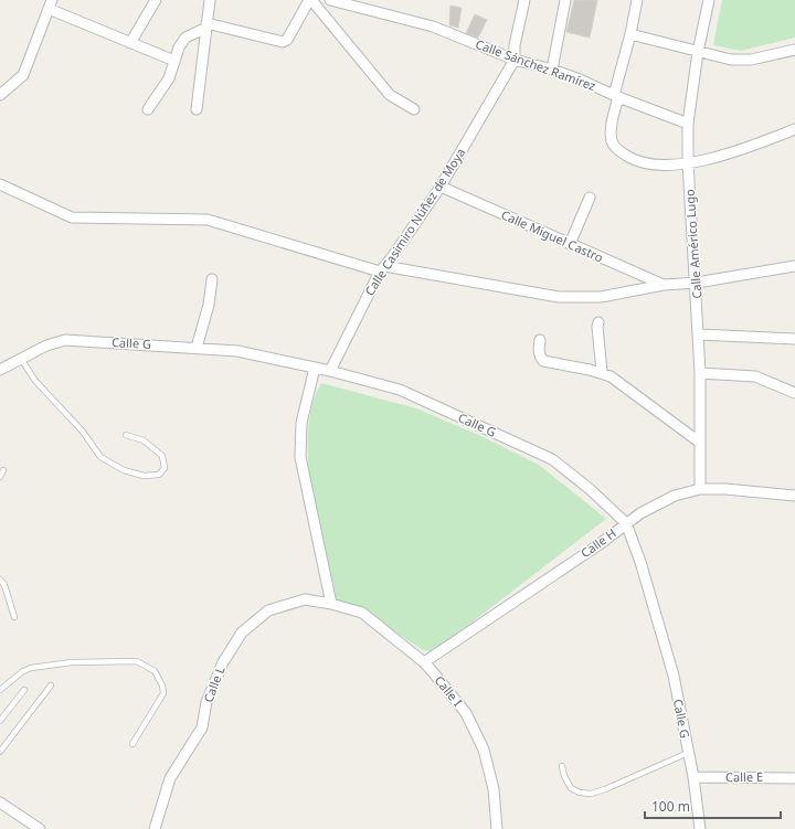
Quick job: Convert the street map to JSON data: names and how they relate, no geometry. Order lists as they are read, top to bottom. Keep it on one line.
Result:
{"streets":{"street":["Calle Sánchez Ramírez","Calle Casimiro Núñez de Moya","Calle Miguel Castro","Calle Américo Lugo","Calle G","Calle H","Calle L","Calle I","Calle E"]},"crossings":[["Calle Sánchez Ramírez","Calle Casimiro Núñez de Moya"],["Calle Sánchez Ramírez","Calle Américo Lugo"],["Calle Casimiro Núñez de Moya","Calle Miguel Castro"],["Calle Casimiro Núñez de Moya","Calle G"],["Calle Américo Lugo","Calle H"],["Calle G","Calle H"],["Calle G","Calle E"],["Calle H","Calle I"],["Calle L","Calle I"]],"scale_bar":"100 m"}
